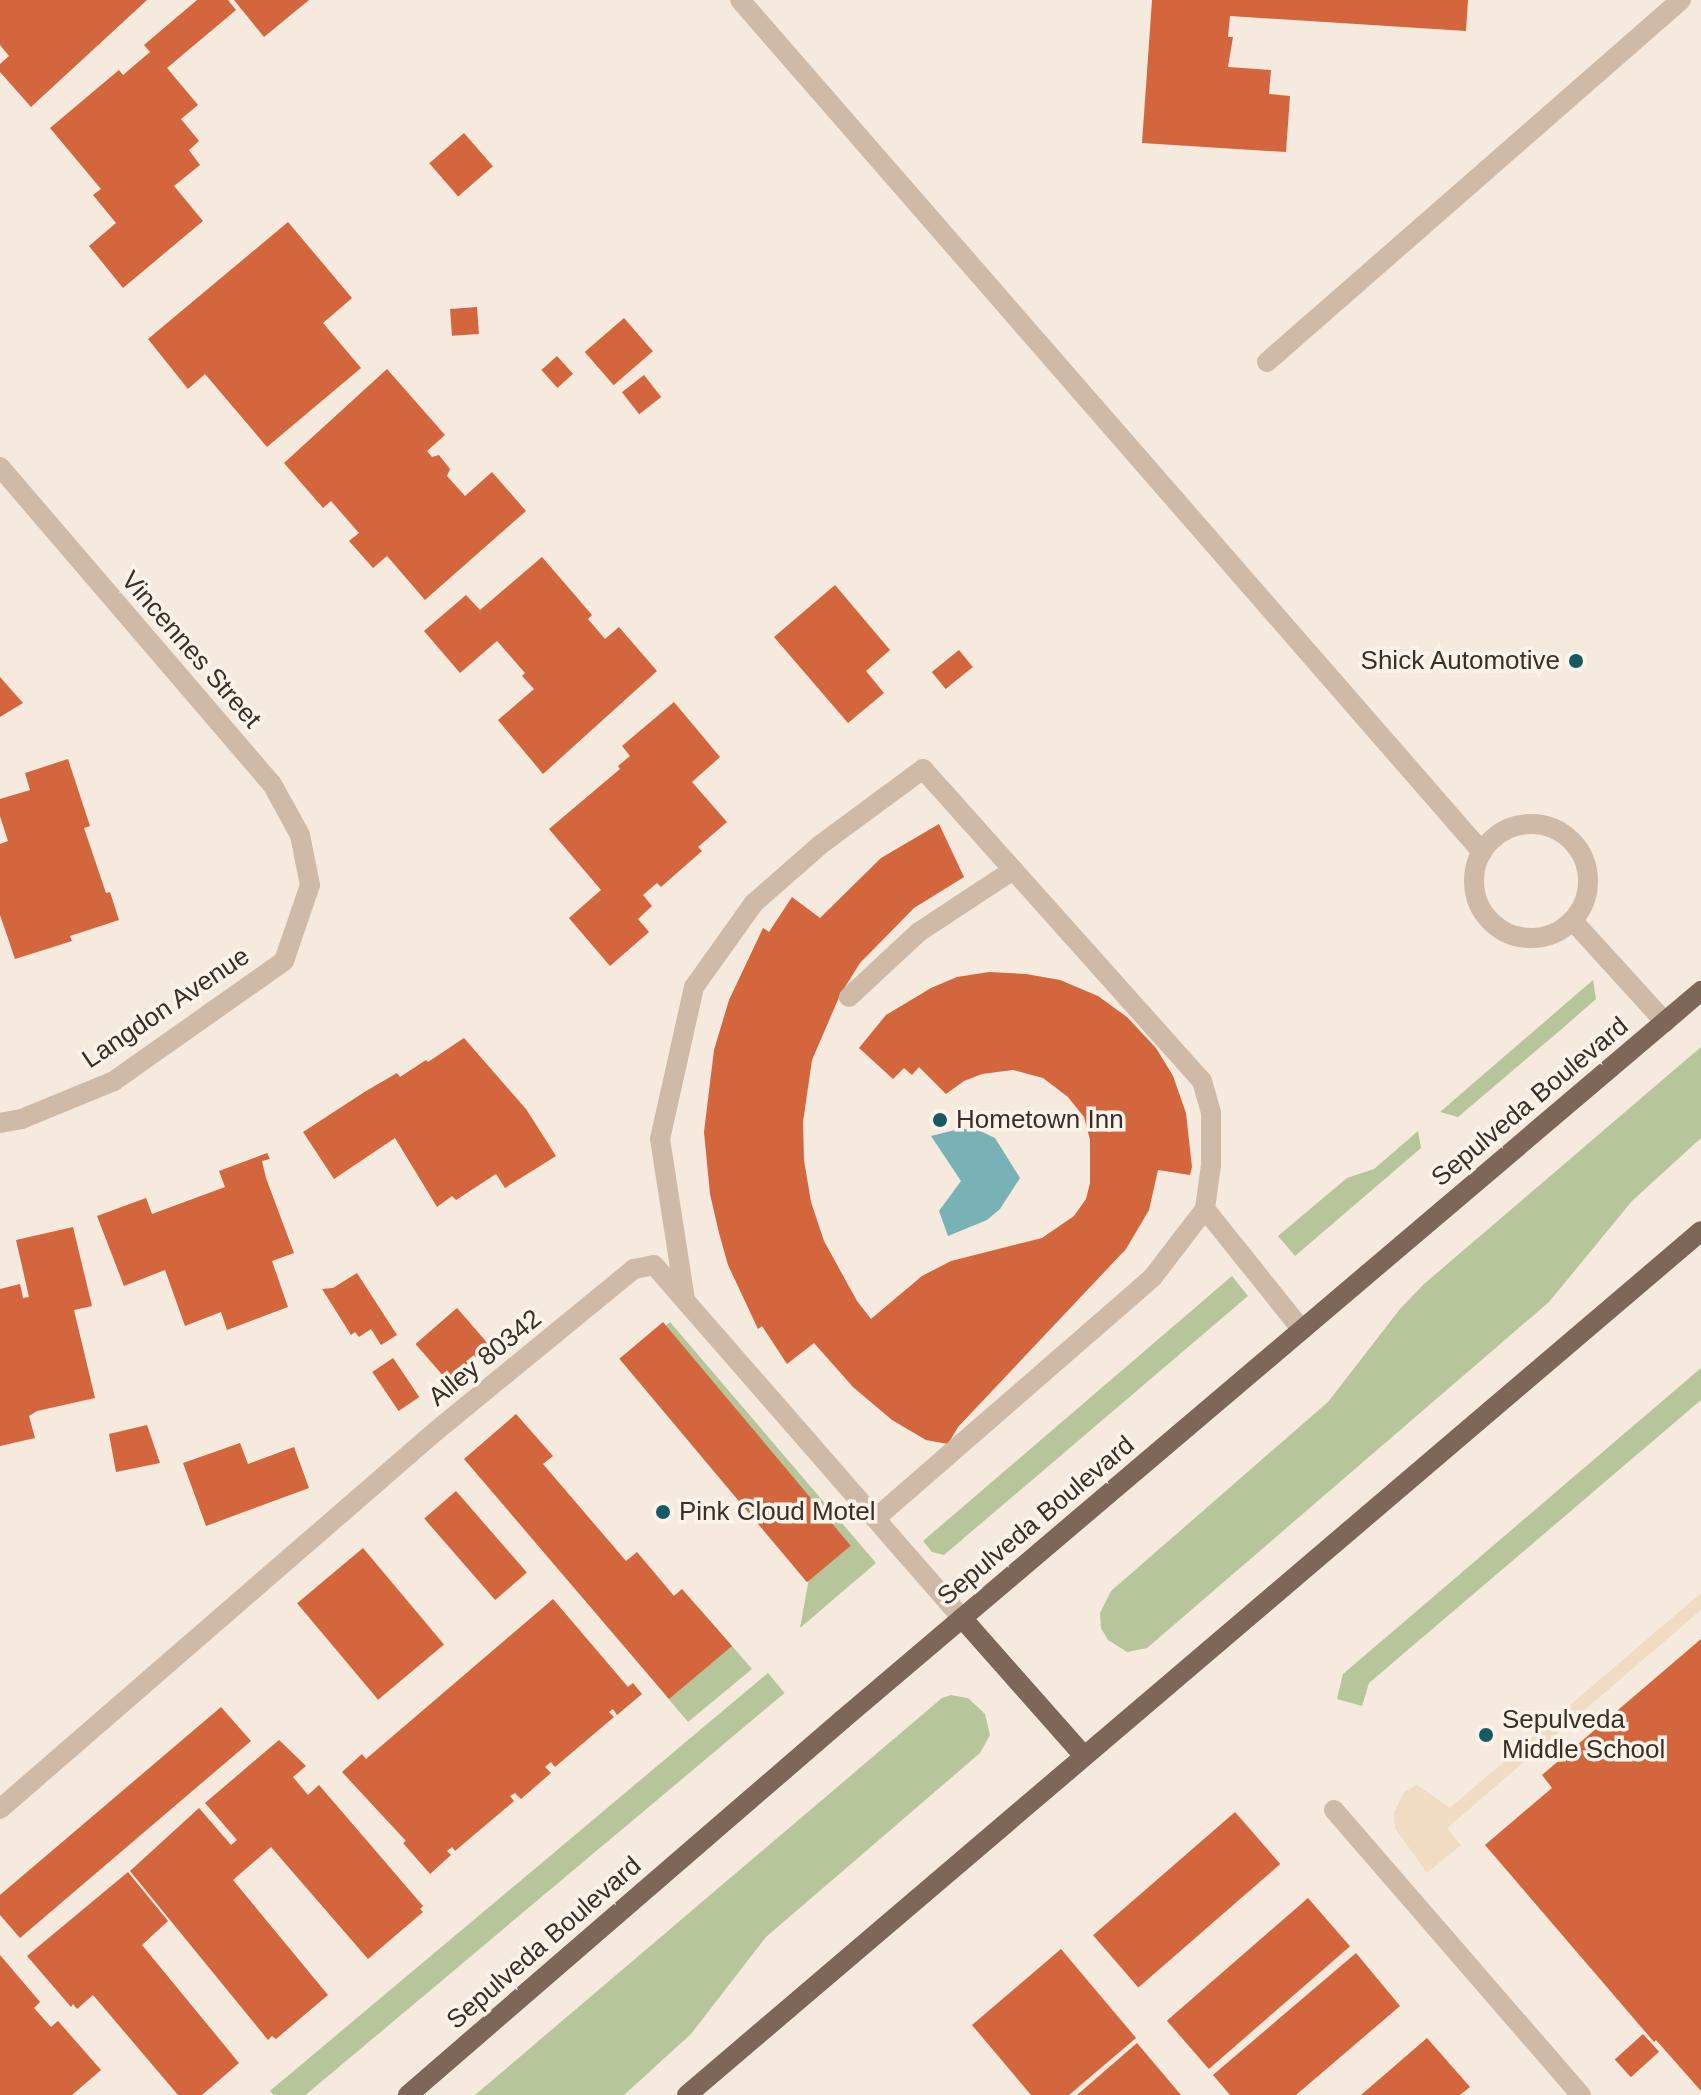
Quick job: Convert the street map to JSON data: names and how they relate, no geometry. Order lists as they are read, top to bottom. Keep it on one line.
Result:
{"streets":{"main road":["Sepulveda Boulevard"],"street":["Vincennes Street","Langdon Avenue","Alley 80342"]},"crossings":[["Vincennes Street","Langdon Avenue"],["Sepulveda Boulevard","Alley 80342"]],"places":["Shick Automotive","Hometown Inn","Pink Cloud Motel","Sepulveda Middle School"]}
